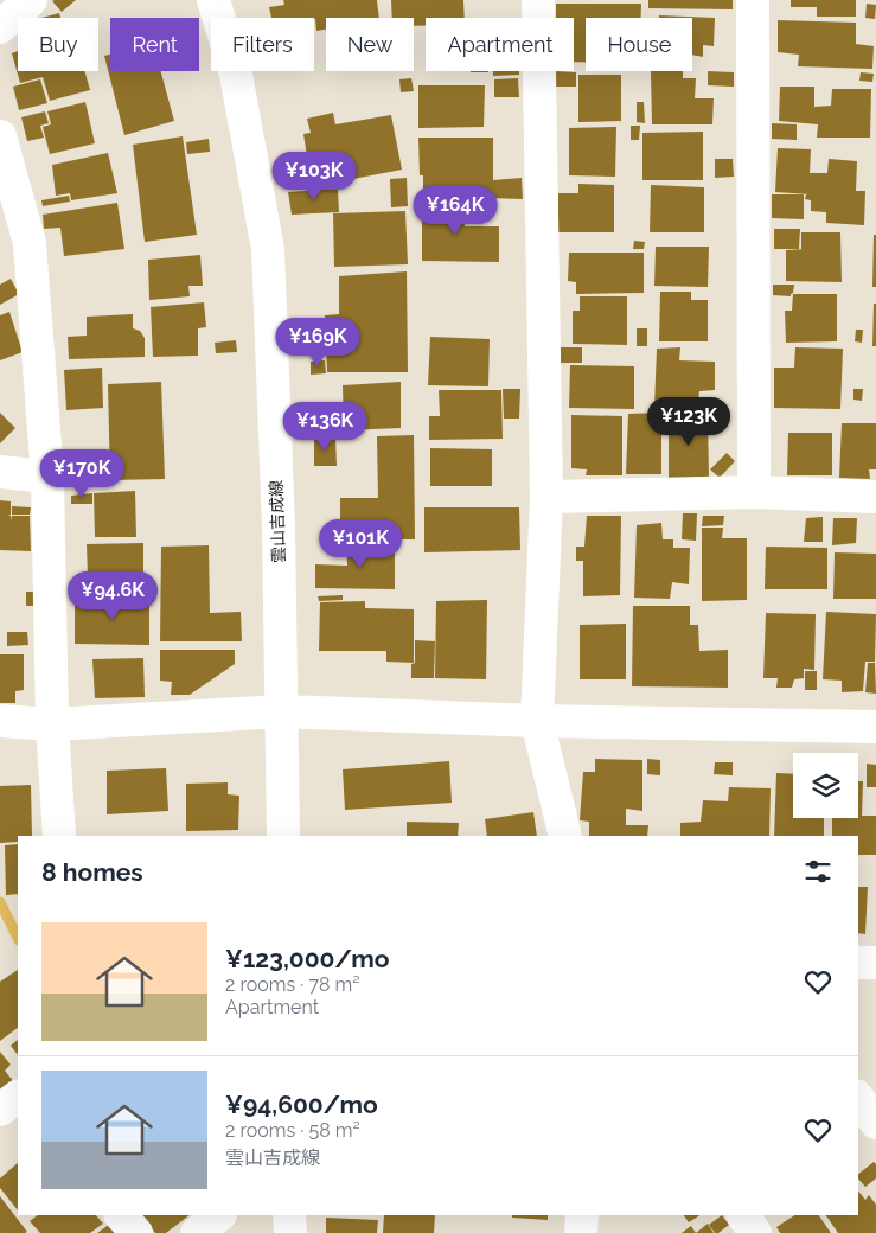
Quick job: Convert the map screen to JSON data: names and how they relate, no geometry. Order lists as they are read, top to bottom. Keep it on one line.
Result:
{"streets":{"street":["雲山吉成線"]},"page":{"chip":["Buy","Rent","Filters","New","Apartment","House"],"price":["¥103K","¥164K","¥169K","¥123K","¥136K","¥170K","¥101K","¥94.6K"],"heading":"8 homes","list":[{"name":"¥123,000/mo","note":"2 rooms · 78 m² · Apartment"},{"name":"¥94,600/mo","note":"2 rooms · 58 m² · 雲山吉成線"}]}}
